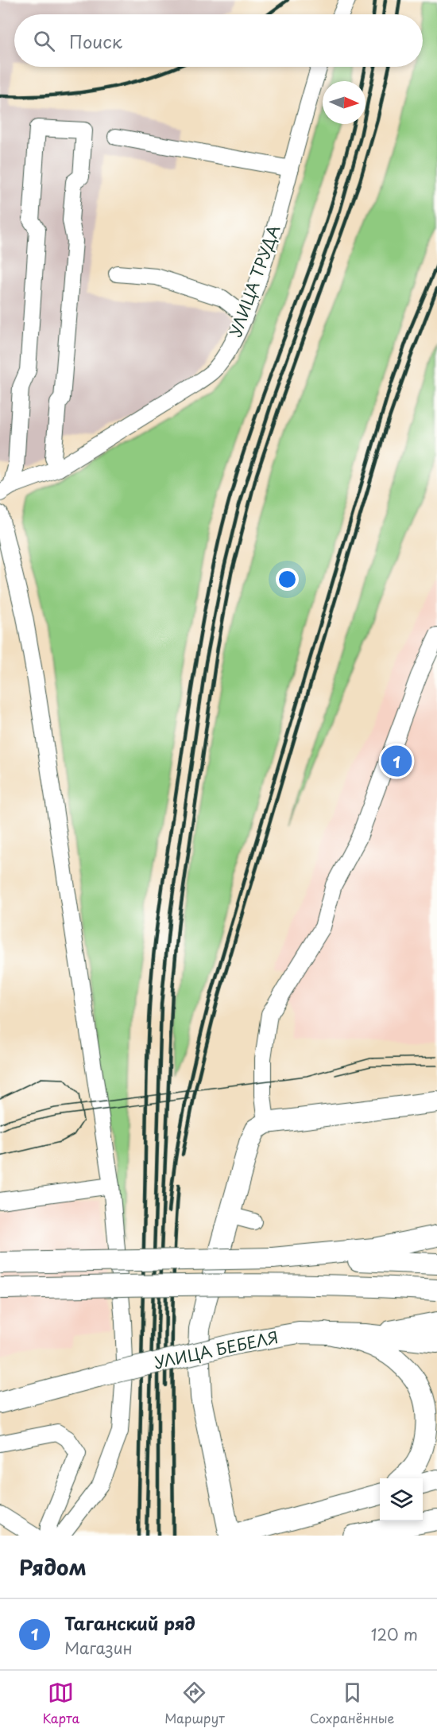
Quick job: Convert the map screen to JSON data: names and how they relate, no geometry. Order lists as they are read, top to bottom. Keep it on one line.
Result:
{"streets":{"main road":["УЛИЦА БЕБЕЛЯ"],"street":["УЛИЦА ТРУДА"]},"north":"right","page":{"search":"Поиск","pins":"1","heading":"Рядом","list":[{"mark":"1","name":"Таганский ряд","note":"Магазин","value":"120 m"}],"nav":["Карта","Маршрут","Сохранённые"]}}
